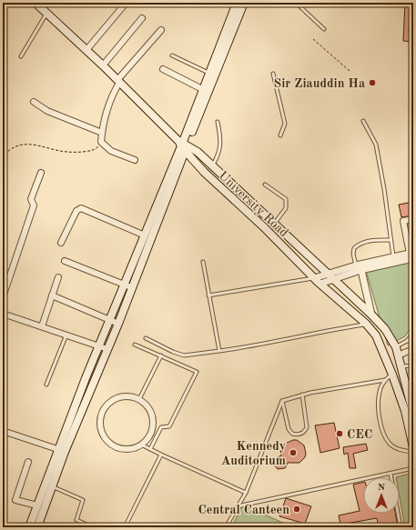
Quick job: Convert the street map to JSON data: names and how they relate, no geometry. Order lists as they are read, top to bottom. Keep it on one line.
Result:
{"streets":{"main road":["University Road"]},"places":["Sir Ziauddin Ha","CEC","Kennedy Auditorium","Central Canteen"],"north":"top"}
